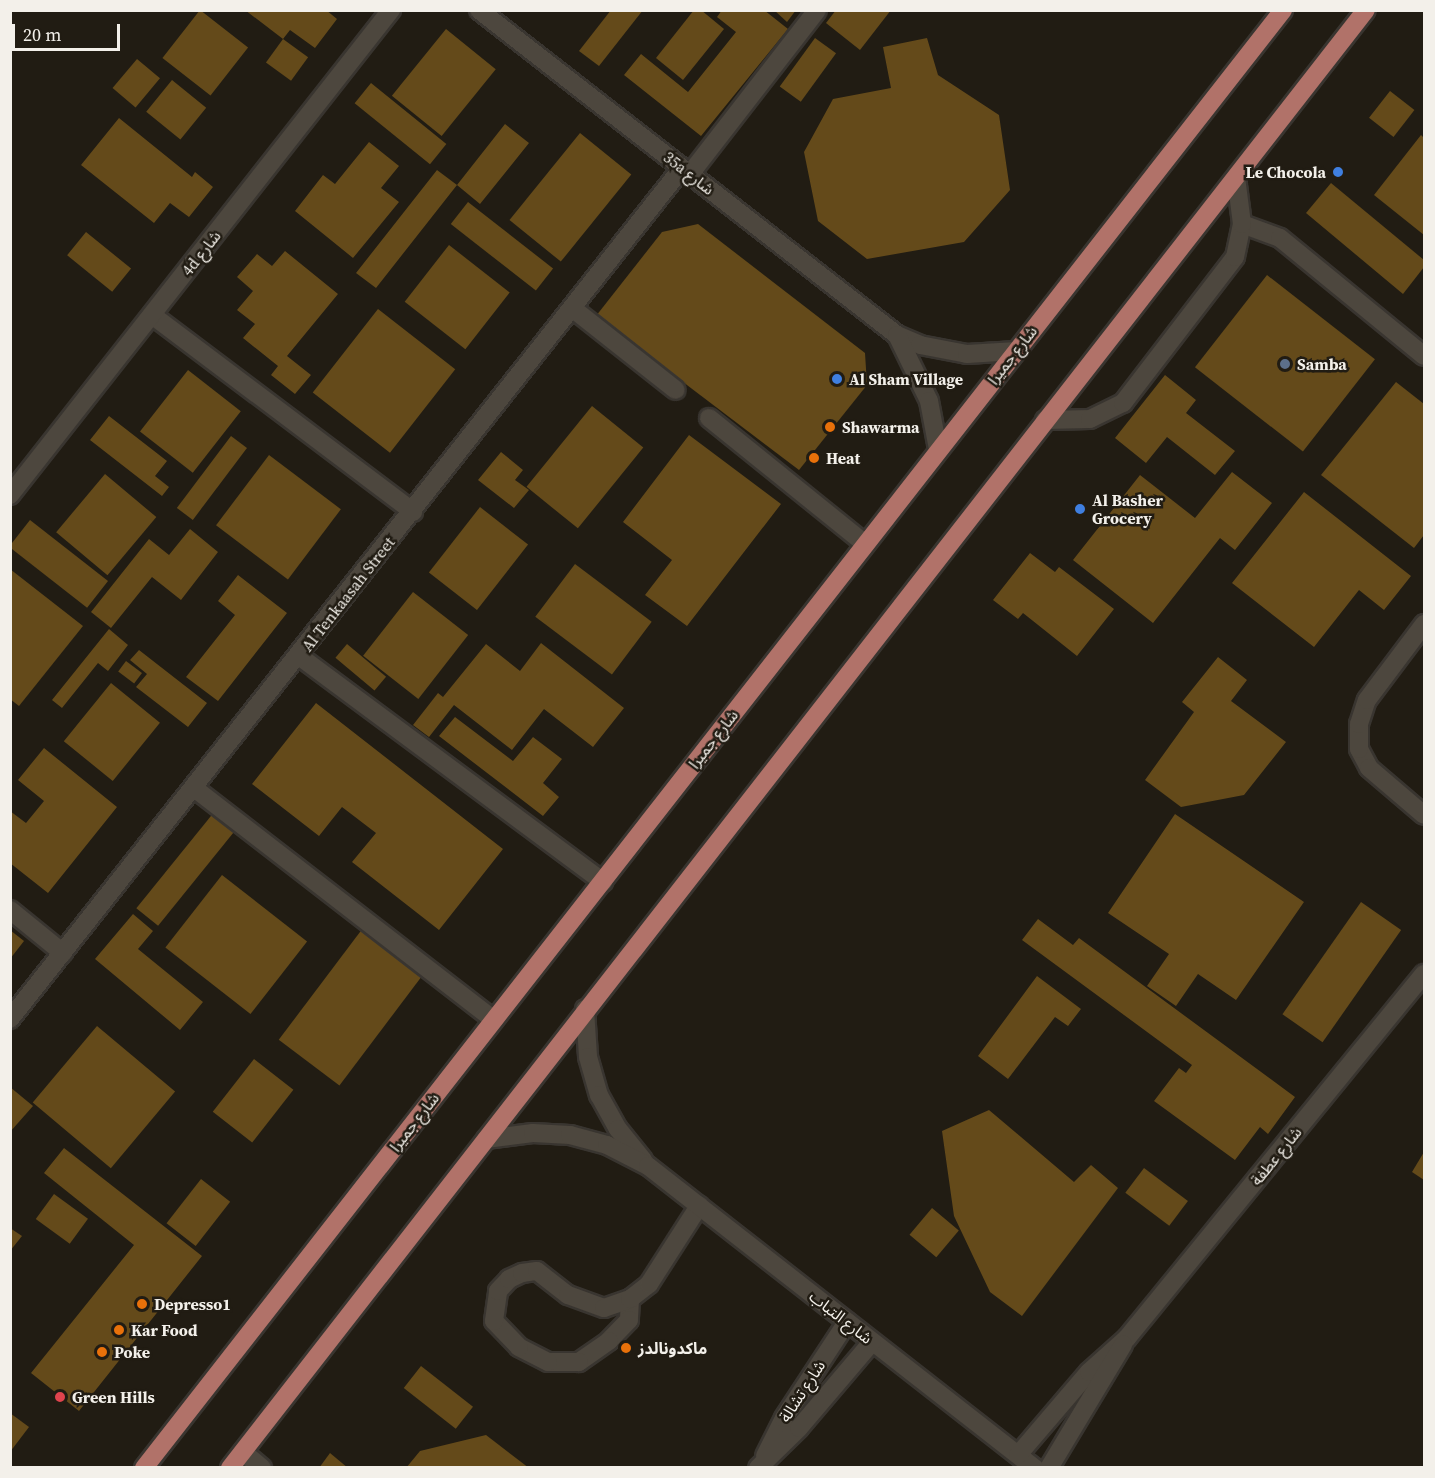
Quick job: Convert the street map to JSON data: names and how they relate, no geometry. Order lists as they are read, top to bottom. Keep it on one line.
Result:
{"streets":{"main road":["شارع جميرا"],"street":["35a شارع","4d شارع","Al Tenkaasah Street","شارع عطفة","شارع التباب","شارع تشالة"]},"crossings":[["35a شارع","شارع جميرا"],["35a شارع","Al Tenkaasah Street"],["شارع عطفة","شارع التباب"],["شارع التباب","شارع تشالة"]],"places":["Le Chocola","Samba","Al Sham Village","Shawarma","Heat","Al Basher Grocery","Depresso1","Kar Food","ماكدونالدز","Poke","Green Hills"],"scale_bar":"20 m"}
